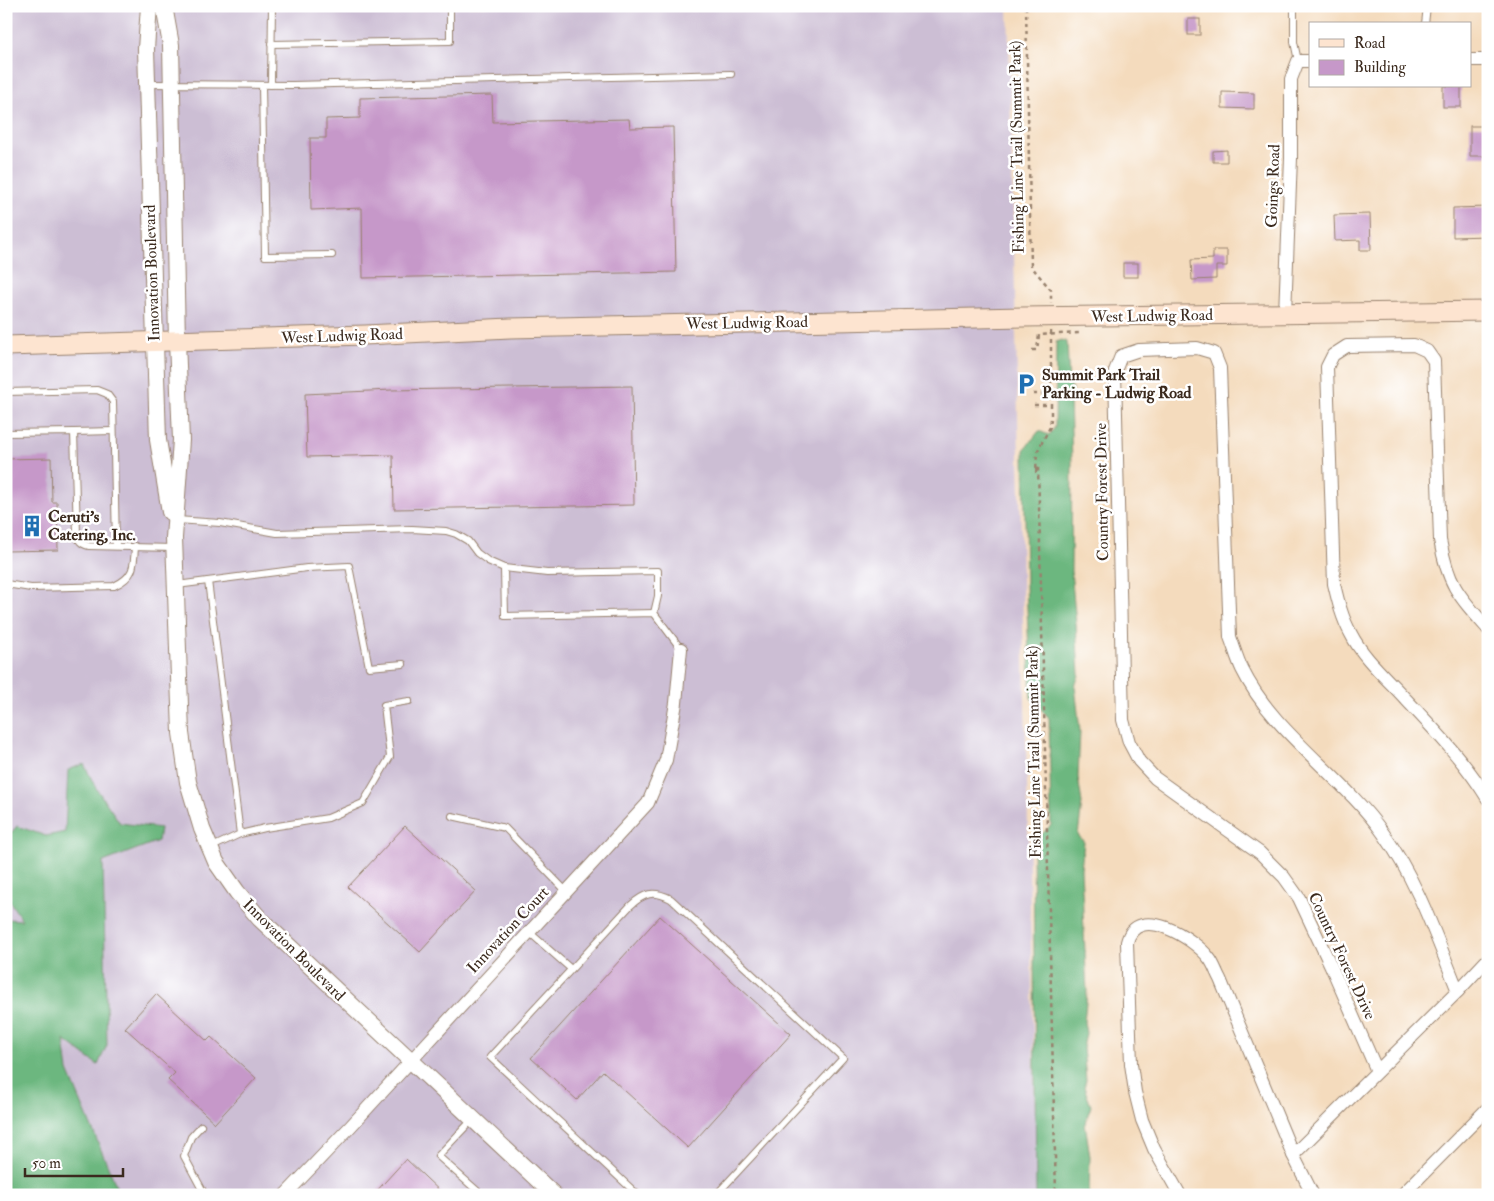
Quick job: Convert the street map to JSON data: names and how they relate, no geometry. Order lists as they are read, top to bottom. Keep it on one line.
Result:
{"streets":{"main road":["West Ludwig Road"],"street":["Goings Road","Innovation Boulevard","Country Forest Drive","Innovation Court"],"path":["Fishing Line Trail (Summit Park)"]},"crossings":[["Goings Road","West Ludwig Road"],["Innovation Boulevard","West Ludwig Road"],["Innovation Boulevard","Innovation Court"]],"places":{"parking":["Summit Park Trail Parking - Ludwig Road"],"building":["Ceruti's Catering, Inc."]},"legend":["Road","Building"],"scale_bar":"50 m"}
